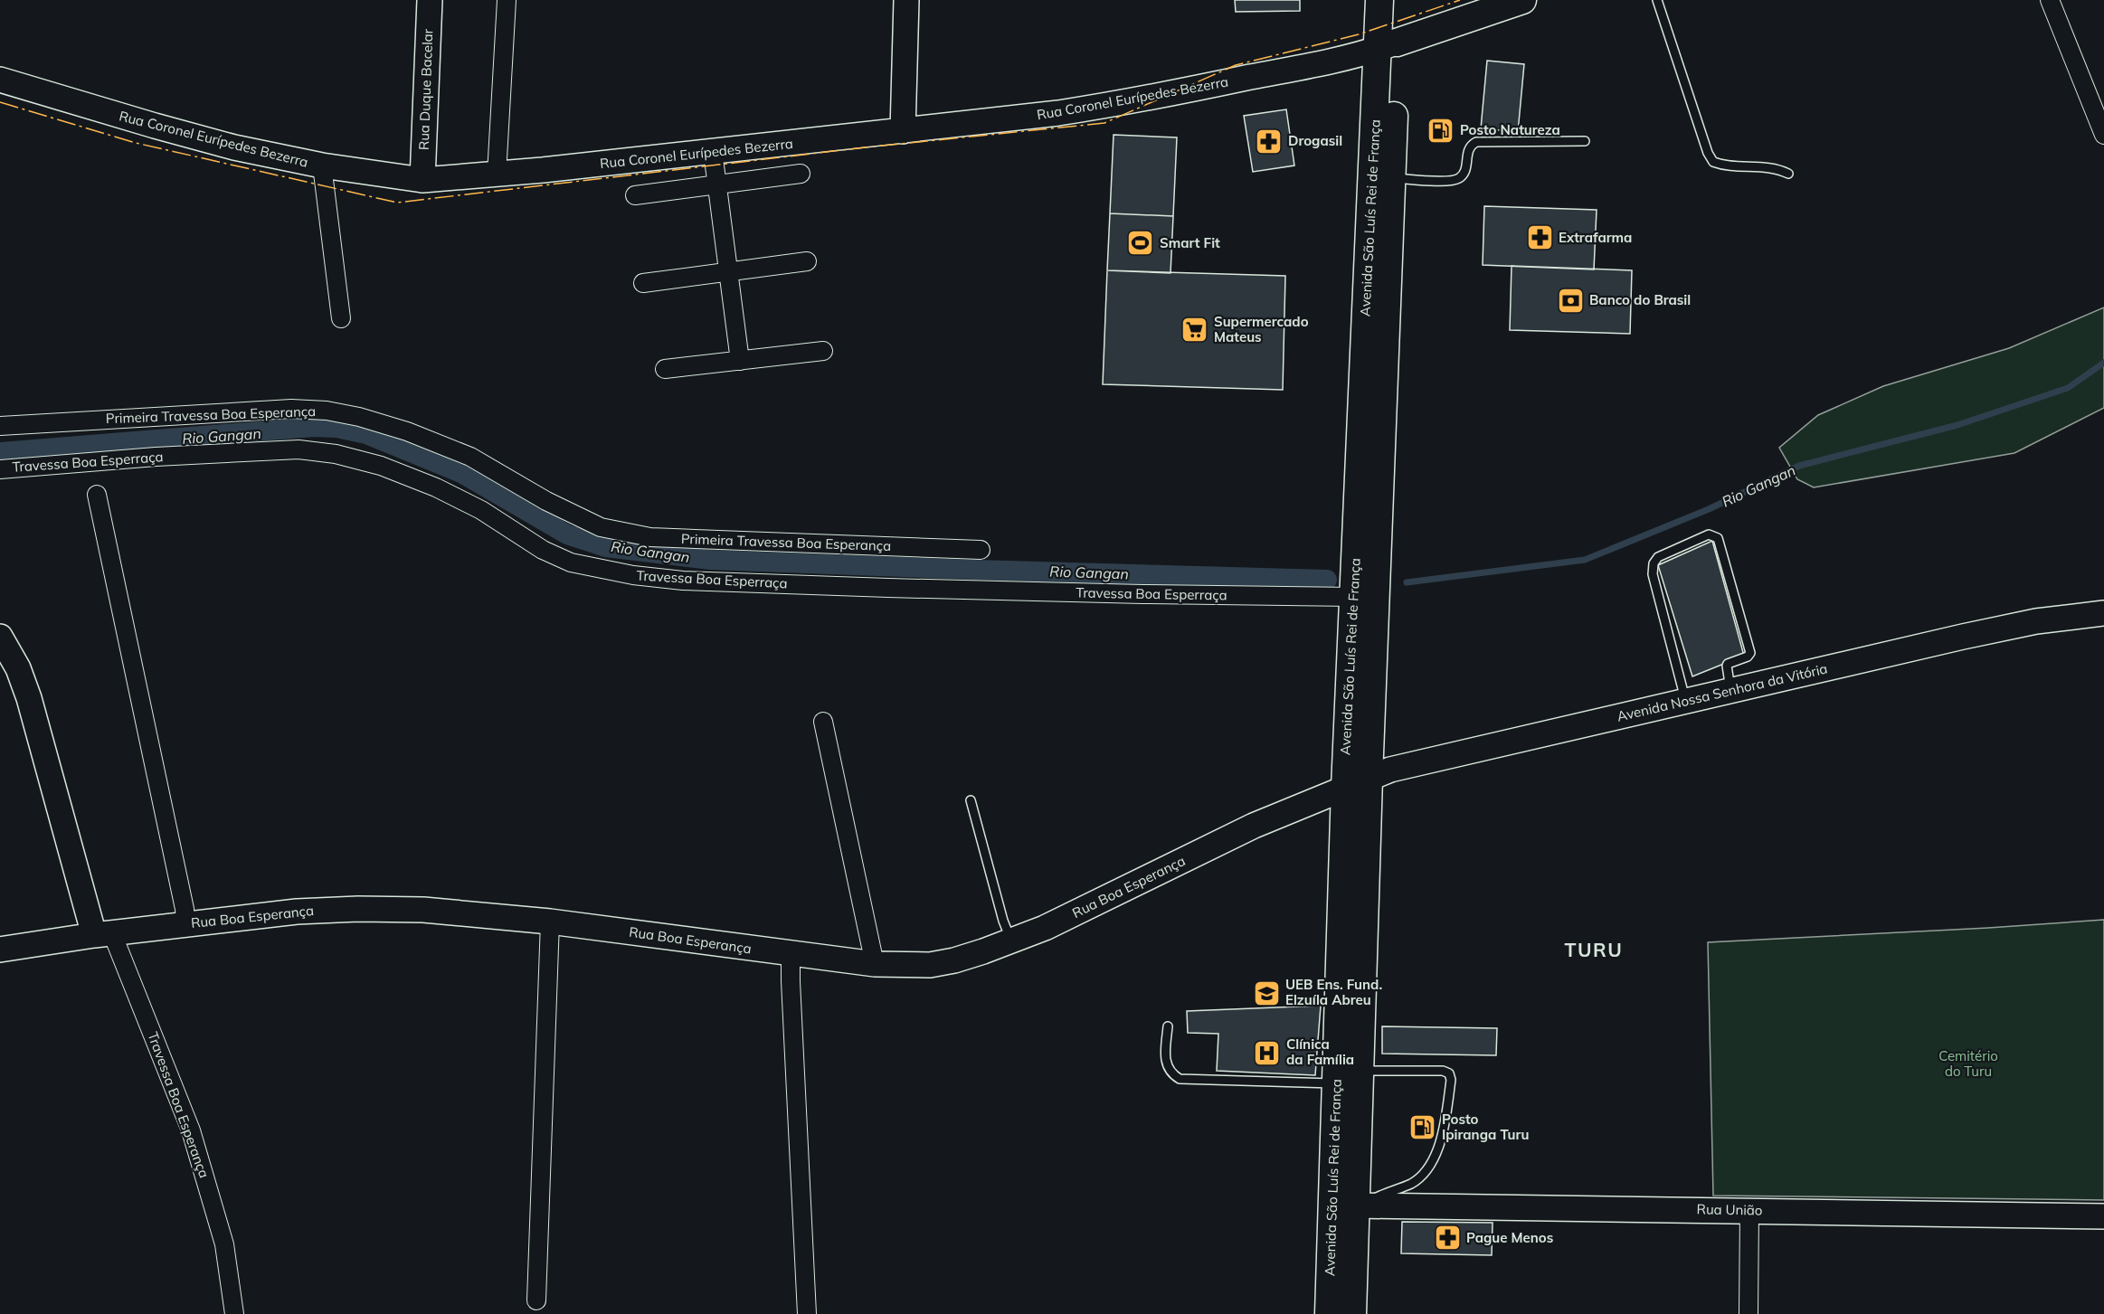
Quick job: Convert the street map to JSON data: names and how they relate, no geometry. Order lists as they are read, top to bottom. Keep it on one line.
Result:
{"streets":{"main road":["Rua Duque Bacelar","Rua Coronel Eurípedes Bezerra","Avenida São Luís Rei de França","Avenida Nossa Senhora da Vitória","Rua Boa Esperança","Travessa Boa Esperança","Rua União"],"street":["Primeira Travessa Boa Esperança","Travessa Boa Esperraça"]},"crossings":[["Rua Duque Bacelar","Rua Coronel Eurípedes Bezerra"],["Rua Coronel Eurípedes Bezerra","Avenida São Luís Rei de França"],["Avenida São Luís Rei de França","Travessa Boa Esperraça"],["Avenida São Luís Rei de França","Avenida Nossa Senhora da Vitória"],["Avenida São Luís Rei de França","Rua Boa Esperança"],["Avenida São Luís Rei de França","Rua União"],["Avenida Nossa Senhora da Vitória","Rua Boa Esperança"],["Rua Boa Esperança","Travessa Boa Esperança"]],"districts":["TURU"],"water":["Rio Gangan"],"parks":["Cemitério do Turu"],"places":{"fuel station":["Posto Natureza","Posto Ipiranga Turu"],"pharmacy":["Drogasil","Extrafarma","Pague Menos"],"sports":["Smart Fit"],"bank":["Banco do Brasil"],"supermarket":["Supermercado Mateus"],"school or university":["UEB Ens. Fund. Elzuíla Abreu"],"hospital":["Clínica da Família"]}}
